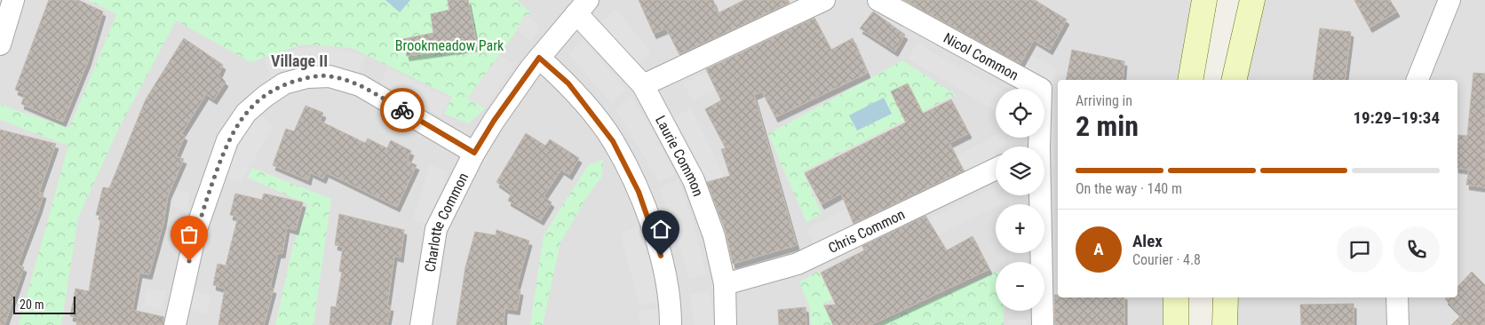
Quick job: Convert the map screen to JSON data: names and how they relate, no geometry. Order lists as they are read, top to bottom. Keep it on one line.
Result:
{"streets":{"street":["Nicol Common","Laurie Common","Charlotte Common","Chris Common"]},"crossings":[["Laurie Common","Charlotte Common"],["Laurie Common","Chris Common"]],"districts":["Village II"],"parks":["Brookmeadow Park"],"scale_bar":"20 m","page":{"heading":["2 min","Arriving in","19:29–19:34"],"panel":["Alex","Courier · 4.8"],"map_buttons":["+","−"],"bar":"On the way · 140 m","round":"A","scale":"20 m"}}
